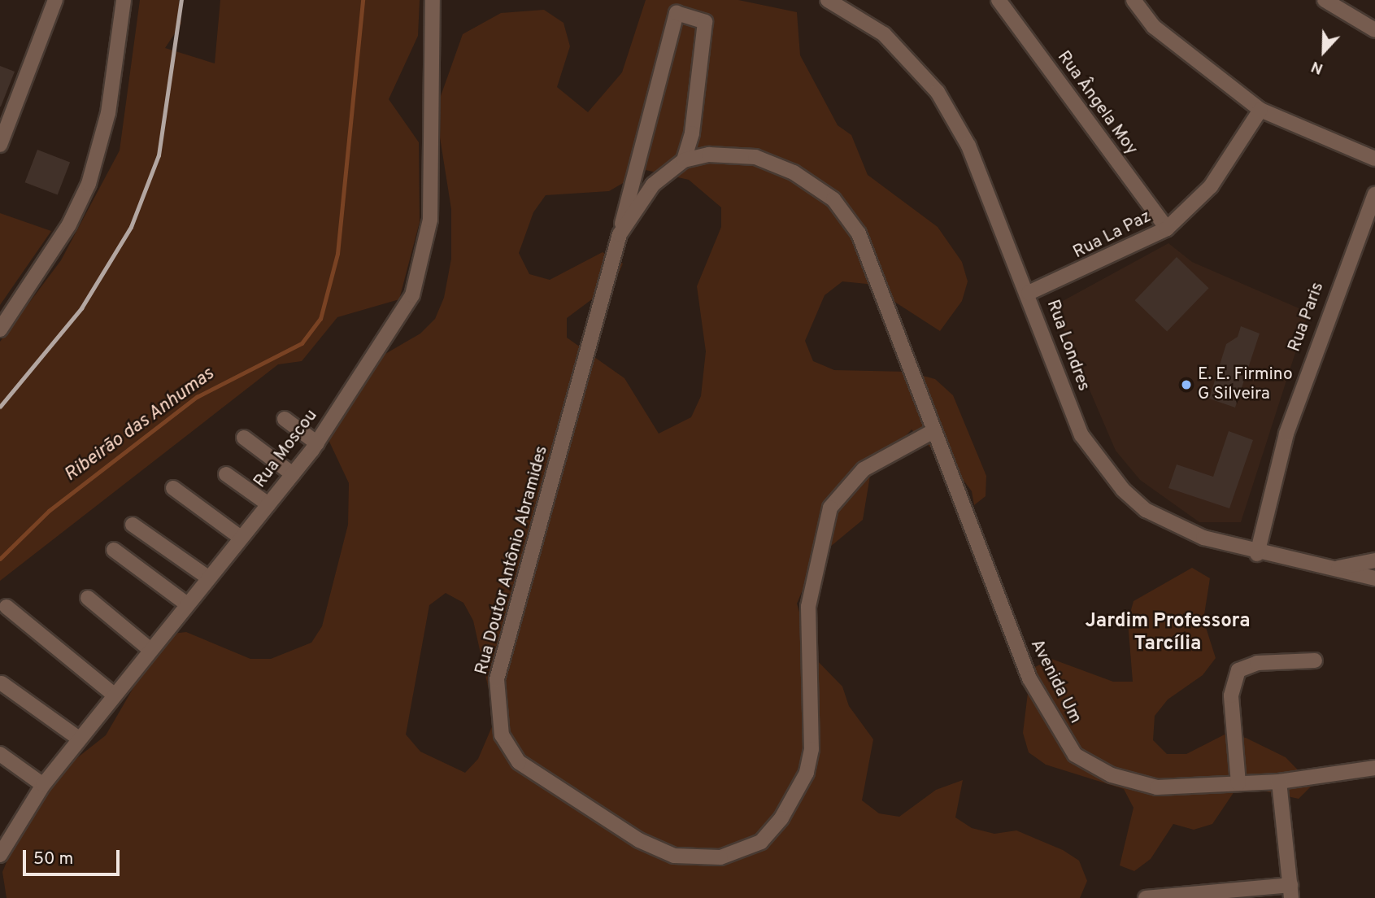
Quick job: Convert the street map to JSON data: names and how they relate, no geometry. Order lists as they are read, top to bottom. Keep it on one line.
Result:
{"streets":{"street":["Rua Ângela Moy","Rua La Paz","Rua Paris","Rua Londres","Rua Moscou","Rua Doutor Antônio Abramides","Avenida Um"]},"crossings":[["Rua Ângela Moy","Rua La Paz"],["Rua La Paz","Rua Londres"],["Rua Paris","Rua Londres"],["Rua Doutor Antônio Abramides","Avenida Um"]],"districts":["Jardim Professora Tarcília"],"water":["Ribeirão das Anhumas"],"places":["E. E. Firmino G Silveira"],"scale_bar":"50 m","north":"bottom"}
